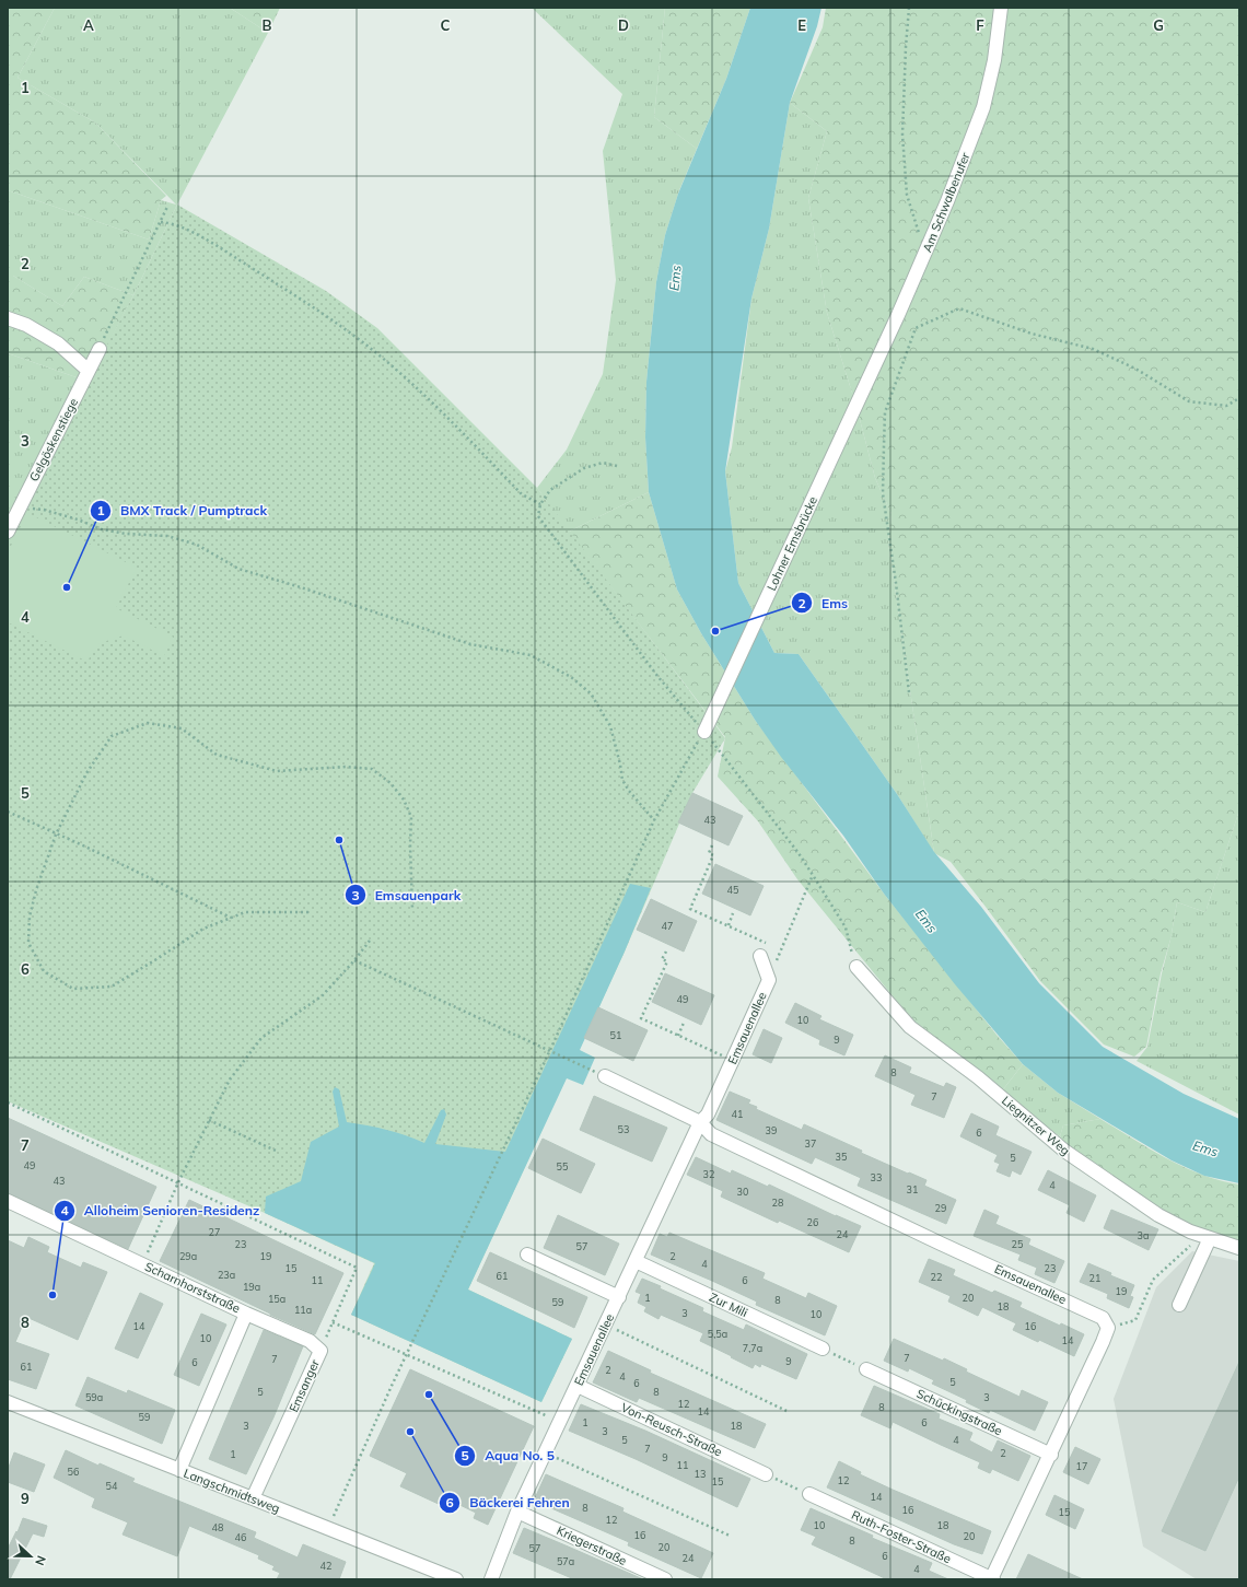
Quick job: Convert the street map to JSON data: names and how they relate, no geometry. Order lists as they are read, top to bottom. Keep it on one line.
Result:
{"streets":{"street":["Am Schwalbenufer","Gelgöskenstiege","Lohner Emsbrücke","Emsauenallee","Liegnitzer Weg","Scharnhorststraße","Zur Mili","Emsanger","Schückingstraße","Von-Reusch-Straße","Langschmidtsweg","Ruth-Foster-Straße","Kriegerstraße"]},"crossings":[["Am Schwalbenufer","Lohner Emsbrücke"],["Emsauenallee","Zur Mili"],["Emsauenallee","Von-Reusch-Straße"],["Emsauenallee","Kriegerstraße"],["Scharnhorststraße","Emsanger"],["Scharnhorststraße","Langschmidtsweg"],["Emsanger","Langschmidtsweg"]],"water":["Ems"],"places":["BMX Track / Pumptrack","Ems","Emsauenpark","Alloheim Senioren-Residenz","Aqua No. 5","Bäckerei Fehren"],"house_numbers":["43","45","47","49","10","51","9","8","7","41","53","39","6","37","35","5","49","55","32","33","43","4","31","30","28","29","26","27","24","3a","23","25","57","29a","19","2","4","15","23","23a","61","22","21","11","6","19a","19","1","20","15a","8","59","18","11a","3","10","14","16","5,5a","10","14","7,7a","7","7","9","6","61","2","4","5","6","5","8","59a","3","12","8","14","59","1","6","3","18","3","5","4","7","2","1","9","11","17","56","13","12","15","54","14","8","16","15","12","10","18","48","16","20","46","8","20","57","6","24","57a","42","4"],"north":"right","grid":{"columns":["A","B","C","D","E","F","G"],"rows":["1","2","3","4","5","6","7","8","9"]}}
